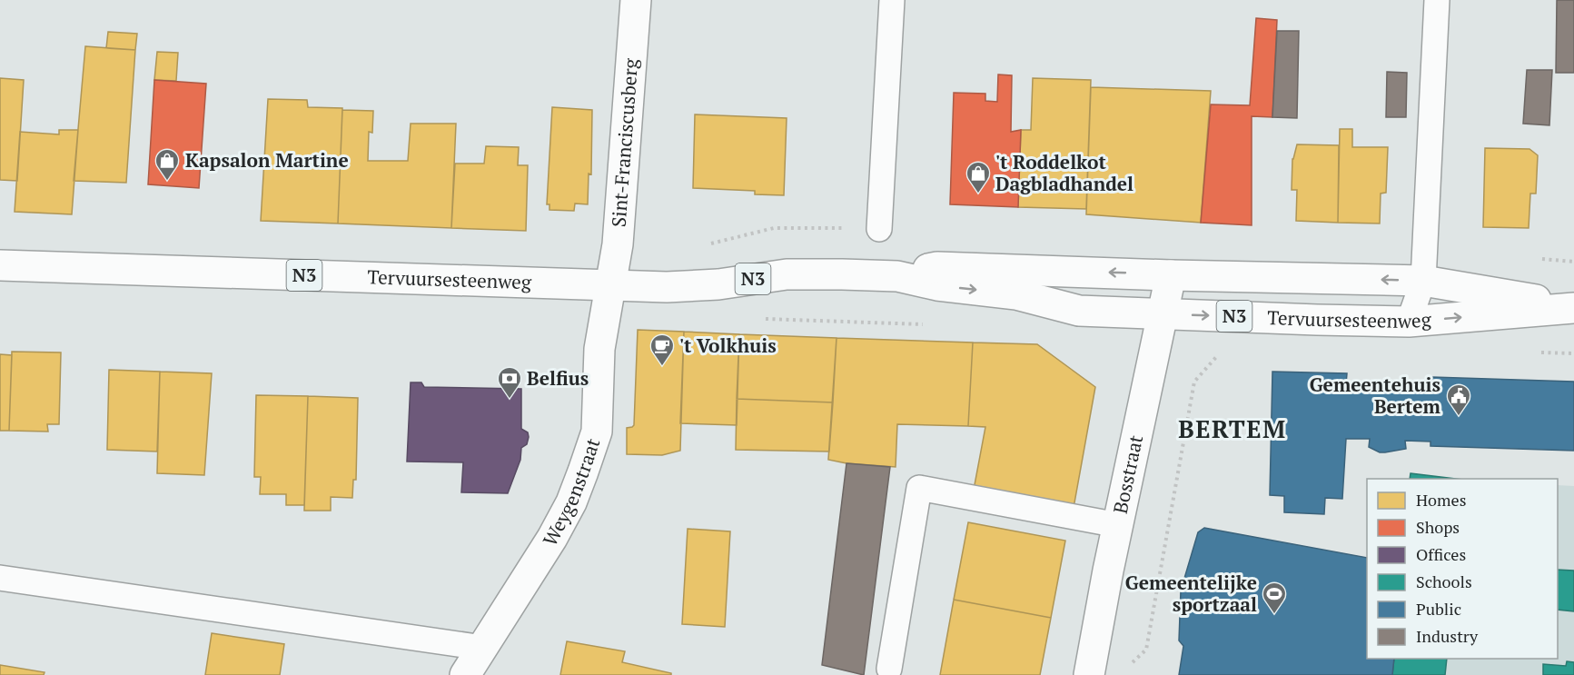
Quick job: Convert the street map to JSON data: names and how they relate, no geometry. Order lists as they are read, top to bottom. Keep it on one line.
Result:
{"streets":{"main road":["Sint-Franciscusberg","N3","Tervuursesteenweg","Bosstraat","Weygenstraat"]},"crossings":[["Sint-Franciscusberg","Tervuursesteenweg"],["Sint-Franciscusberg","Weygenstraat"],["Tervuursesteenweg","Bosstraat"],["Tervuursesteenweg","Weygenstraat"]],"districts":["BERTEM"],"places":{"shop":["Kapsalon Martine","'t Roddelkot Dagbladhandel"],"cafe":["'t Volkhuis"],"bank":["Belfius"],"public building":["Gemeentehuis Bertem"],"sports":["Gemeentelijke sportzaal"]},"legend":["Homes","Shops","Offices","Schools","Public","Industry"]}
